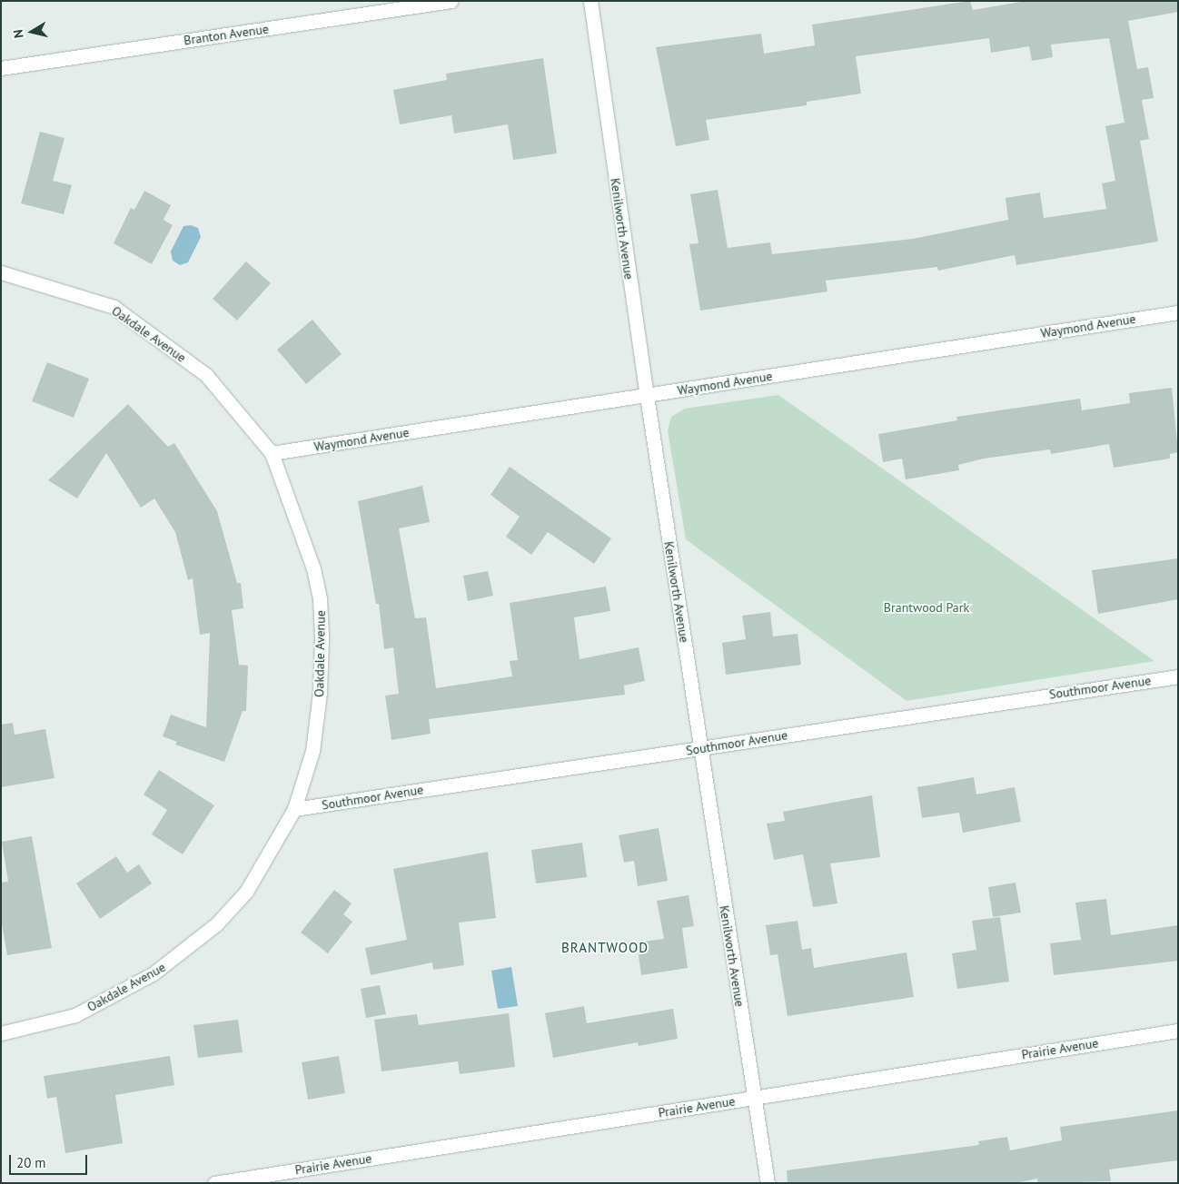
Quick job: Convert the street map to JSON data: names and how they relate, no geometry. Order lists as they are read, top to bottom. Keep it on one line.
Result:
{"streets":{"street":["Branton Avenue","Kenilworth Avenue","Waymond Avenue","Oakdale Avenue","Southmoor Avenue","Prairie Avenue"]},"crossings":[["Kenilworth Avenue","Waymond Avenue"],["Kenilworth Avenue","Southmoor Avenue"],["Kenilworth Avenue","Prairie Avenue"],["Waymond Avenue","Oakdale Avenue"],["Oakdale Avenue","Southmoor Avenue"]],"districts":["BRANTWOOD"],"parks":["Brantwood Park"],"scale_bar":"20 m","north":"left"}
